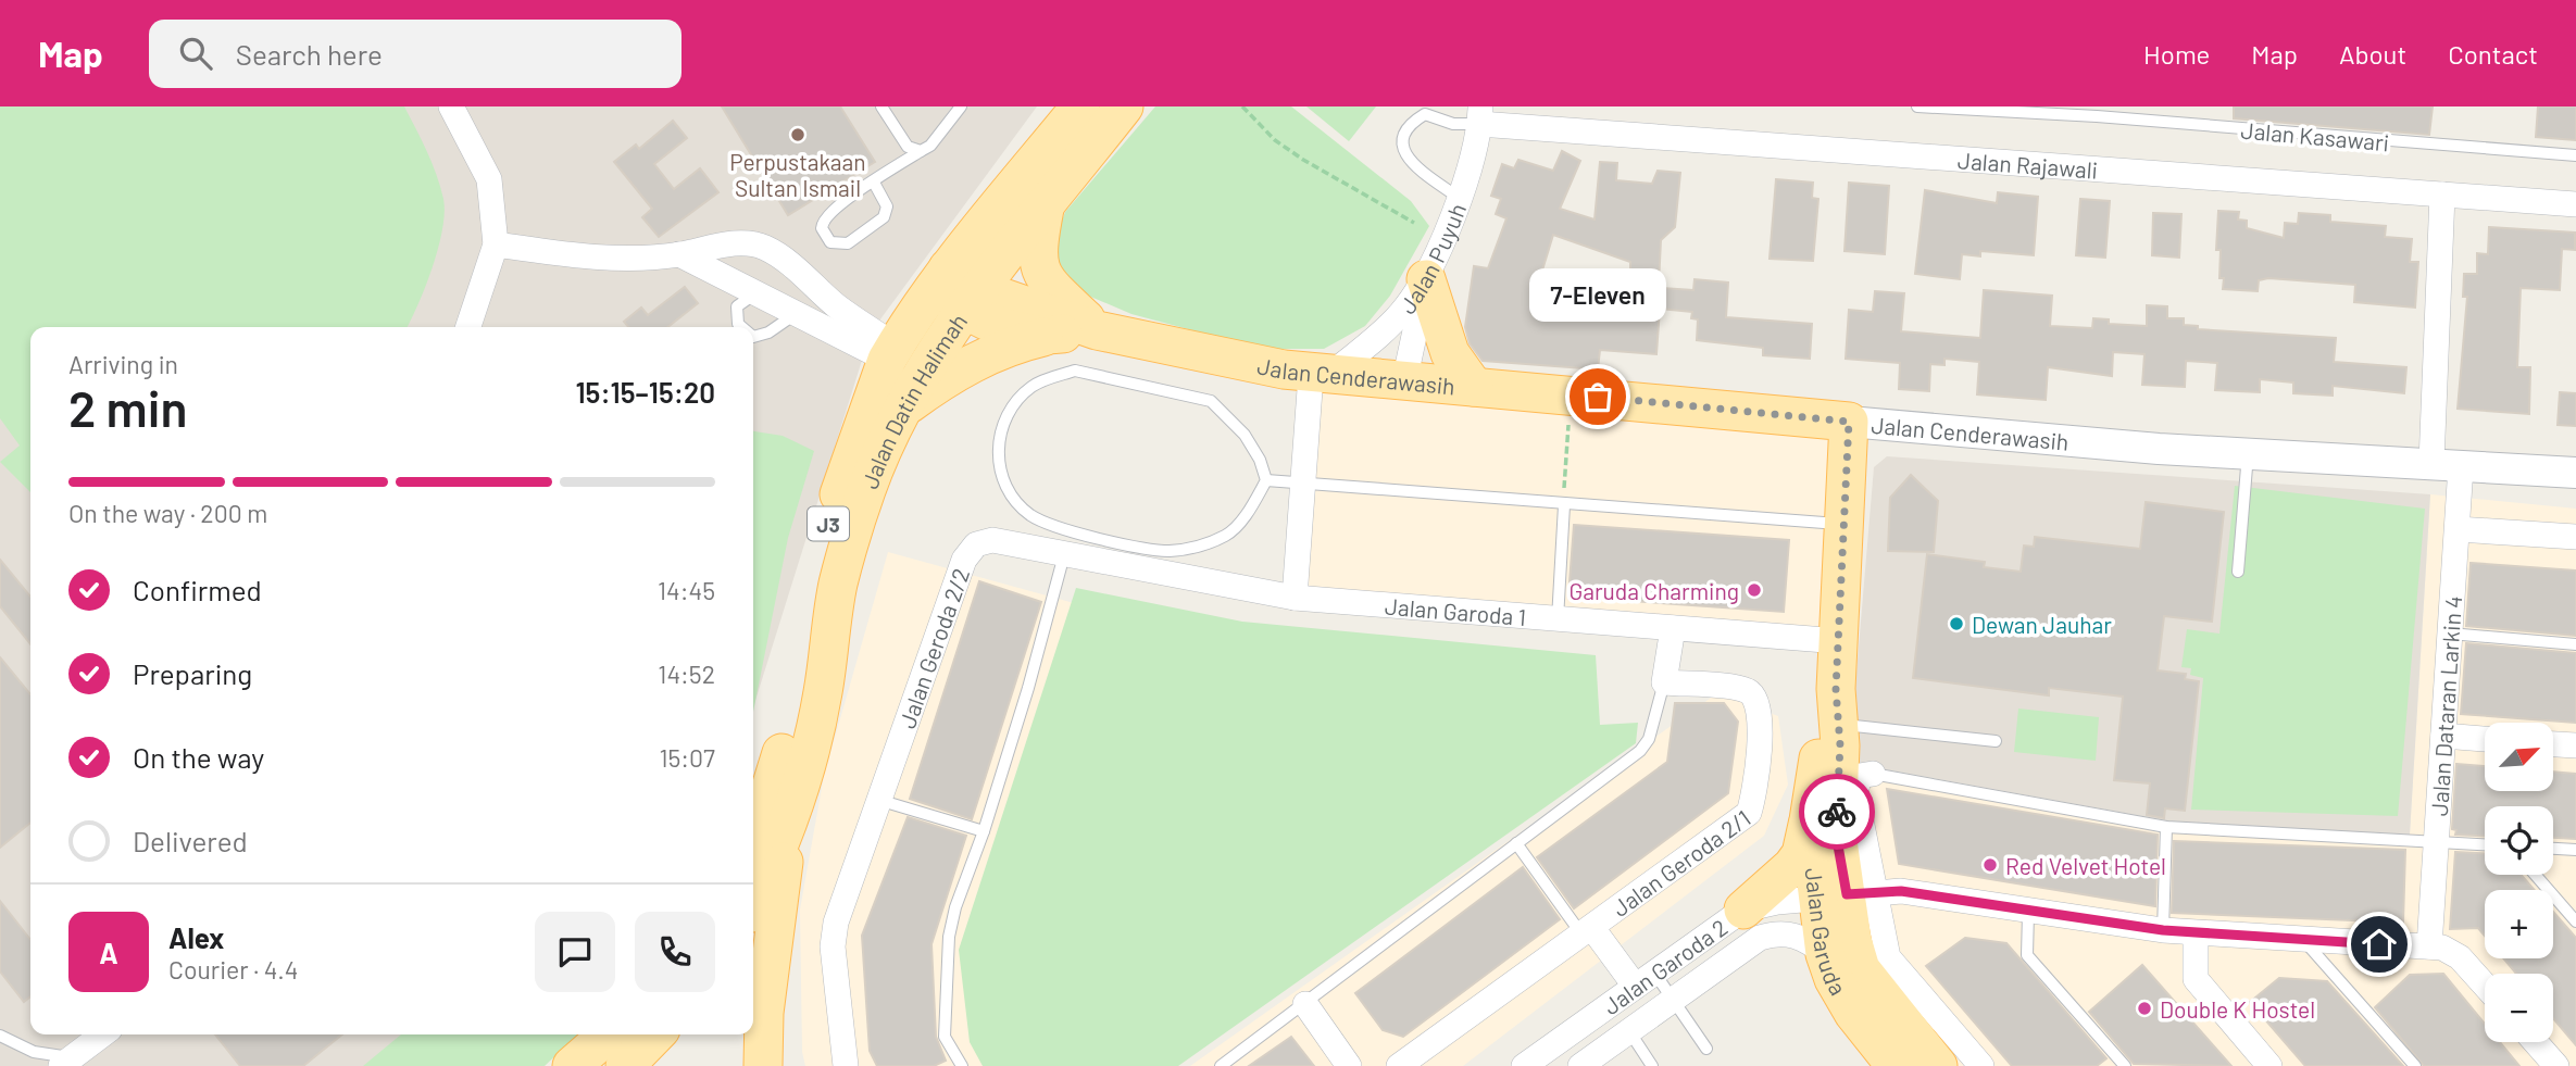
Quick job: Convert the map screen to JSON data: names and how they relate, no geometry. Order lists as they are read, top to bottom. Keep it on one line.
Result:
{"streets":{"main road":["Jalan Cenderawasih","Jalan Datin Halimah","J3","Jalan Garuda"],"street":["Jalan Rajawali","Jalan Puyuh","Jalan Garoda 1","Jalan Geroda 2/2","Jalan Dataran Larkin 4","Jalan Geroda 2/1","Jalan Garoda 2"],"lane":["Jalan Kasawari"]},"crossings":[["Jalan Rajawali","Jalan Puyuh"],["Jalan Rajawali","Jalan Dataran Larkin 4"],["Jalan Puyuh","Jalan Cenderawasih"],["Jalan Cenderawasih","Jalan Datin Halimah"],["Jalan Cenderawasih","Jalan Dataran Larkin 4"],["Jalan Cenderawasih","Jalan Garuda"],["Jalan Garoda 1","Jalan Geroda 2/2"],["Jalan Garoda 1","Jalan Garuda"],["Jalan Dataran Larkin 4","Jalan Garoda 2"],["Jalan Garuda","Jalan Garoda 2"]],"places":["Perpustakaan Sultan Ismail","7-Eleven","Garuda Charming","Dewan Jauhar","Red Velvet Hotel","Double K Hostel"],"north":"top right","page":{"header":"Map","search":"Search here","nav":["Home","Map","About","Contact"],"bubble":"7-Eleven","heading":["2 min","Arriving in","15:15–15:20"],"panel":["Alex","Courier · 4.4"],"bar":"On the way · 200 m","list":[["Confirmed","14:45"],["Preparing","14:52"],["On the way","15:07"],"Delivered"],"map_buttons":["+","−"],"round":"A"}}
